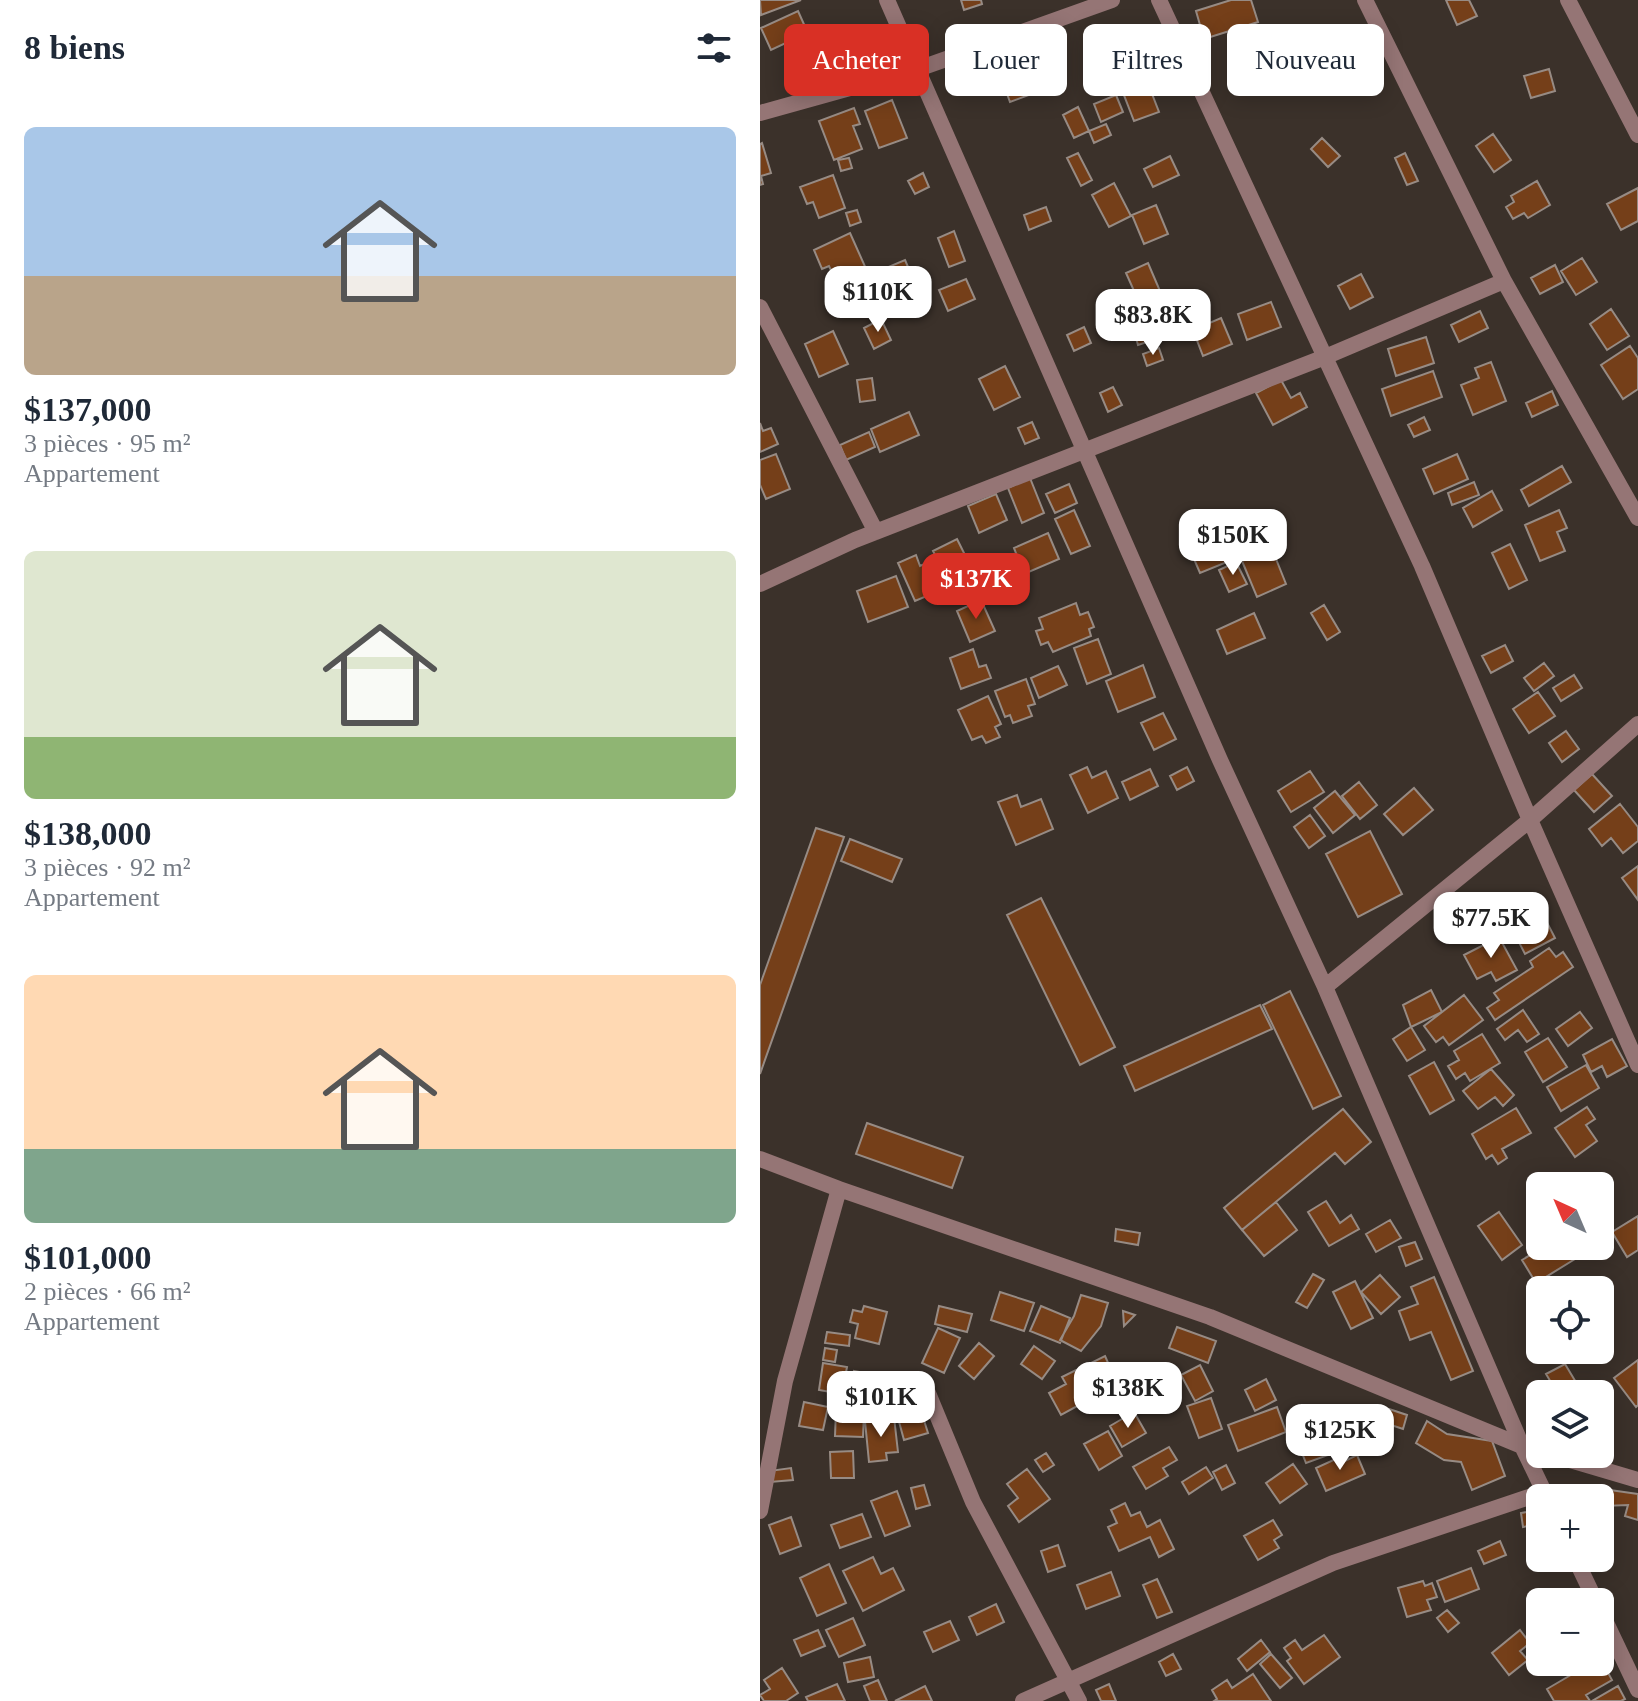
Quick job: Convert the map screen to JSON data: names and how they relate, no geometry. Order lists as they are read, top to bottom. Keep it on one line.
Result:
{"north":"top left","page":{"heading":"8 biens","chip":["Acheter","Louer","Filtres","Nouveau"],"list":[{"name":"$137,000","note":"3 pièces · 95 m² · Appartement"},{"name":"$138,000","note":"3 pièces · 92 m² · Appartement"},{"name":"$101,000","note":"2 pièces · 66 m² · Appartement"}],"price":["$110K","$83.8K","$150K","$137K","$77.5K","$138K","$101K","$125K"],"map_buttons":["+","−"]}}
